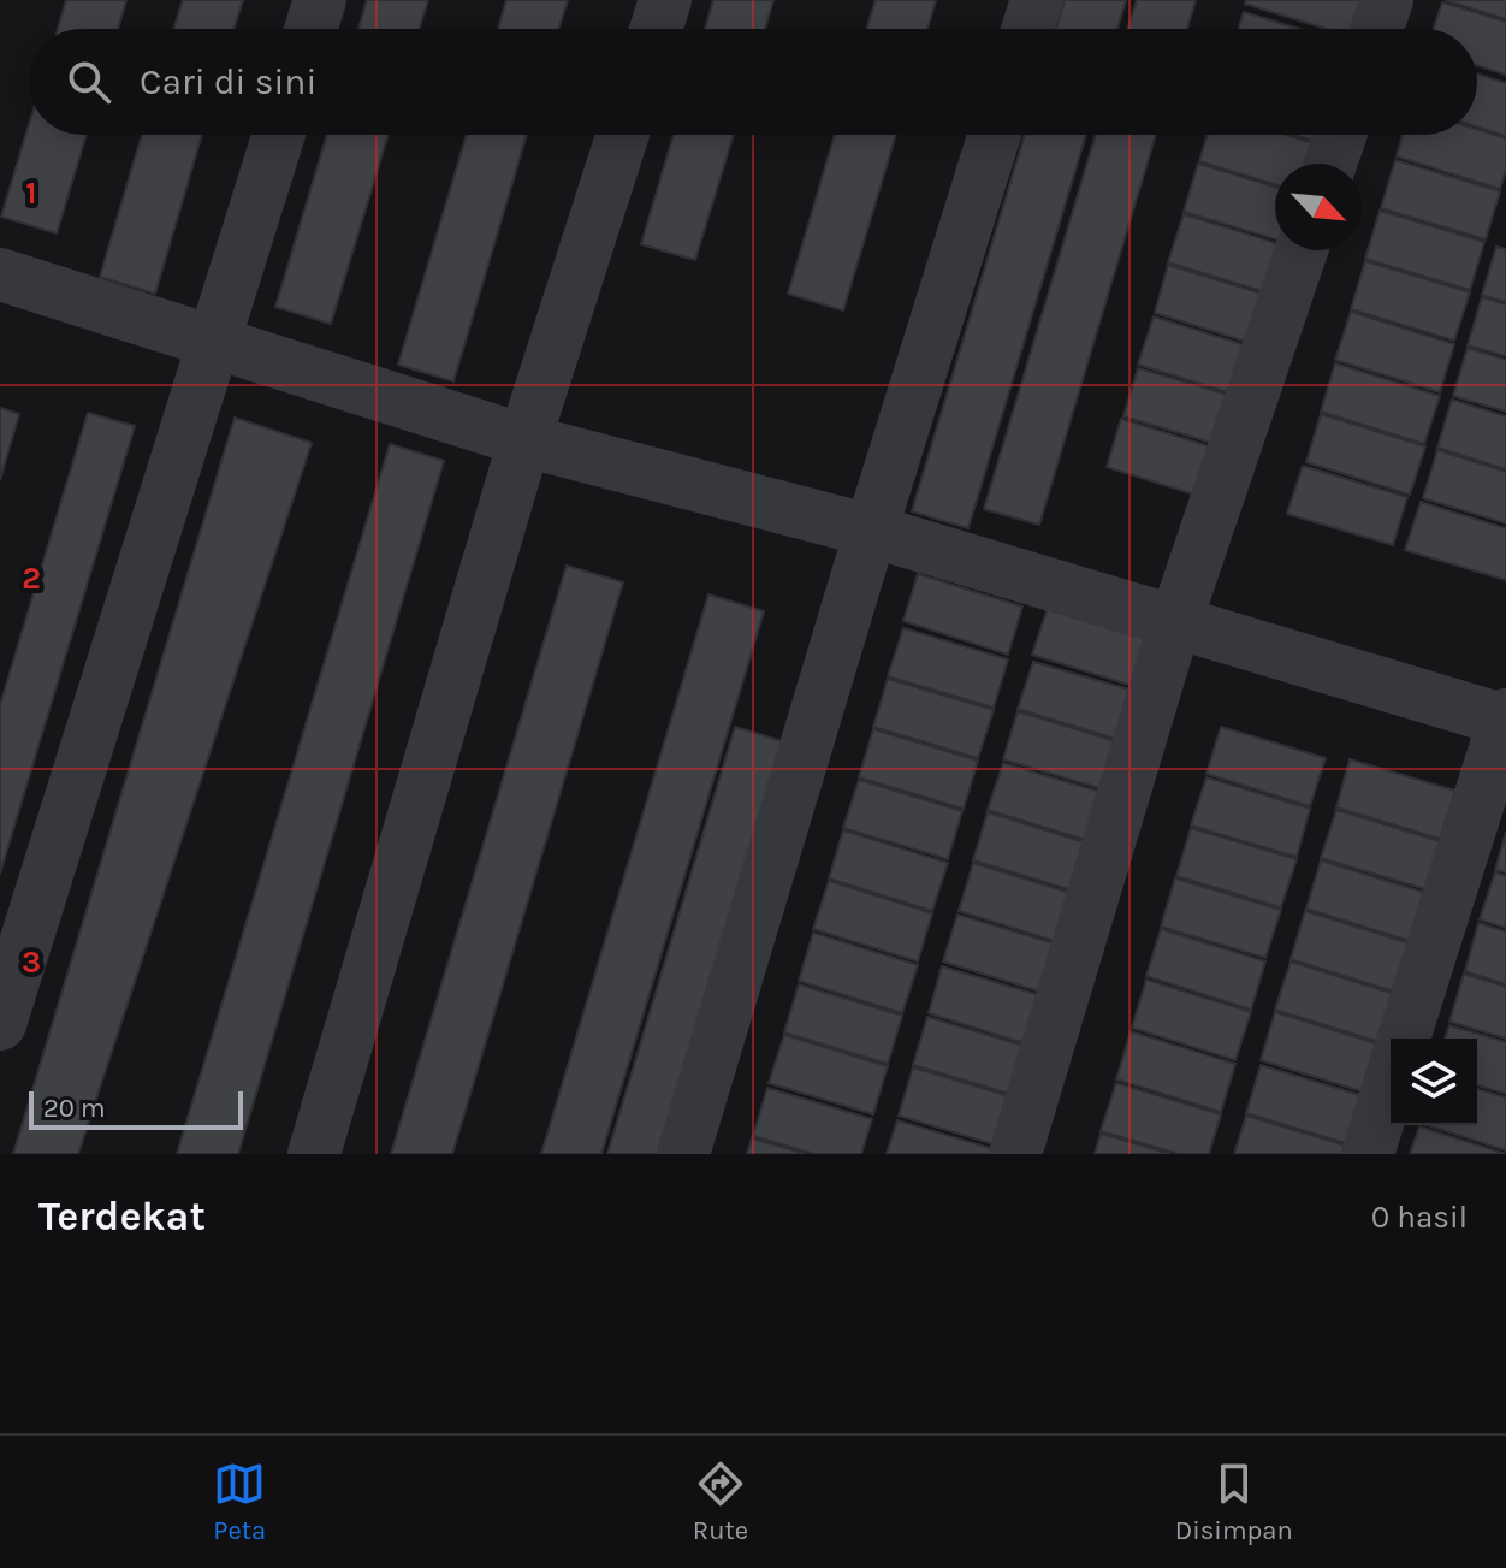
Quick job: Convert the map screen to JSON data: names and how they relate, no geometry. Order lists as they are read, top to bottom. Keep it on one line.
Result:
{"scale_bar":"20 m","north":"bottom right","page":{"search":"Cari di sini","scale":"20 m","heading":["Terdekat","0 hasil"],"nav":["Peta","Rute","Disimpan"]},"grid":{"rows":["1","2","3"]}}
